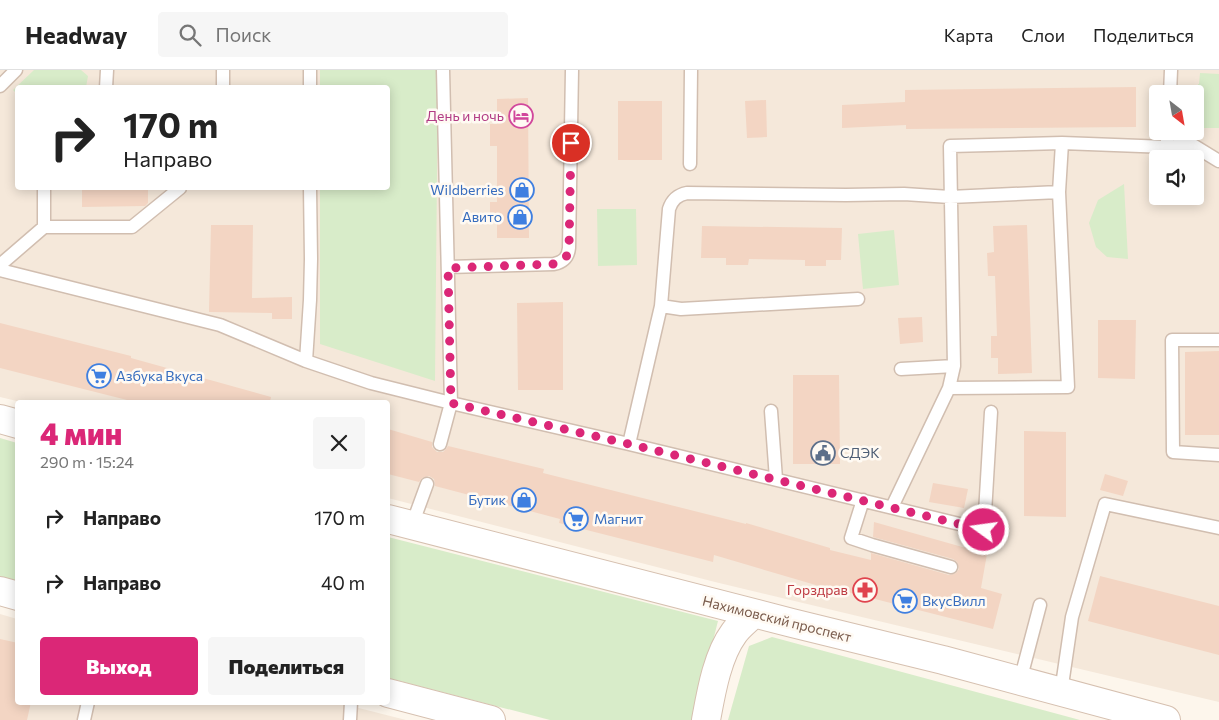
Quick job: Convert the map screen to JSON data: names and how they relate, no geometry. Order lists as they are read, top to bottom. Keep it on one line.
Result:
{"streets":{"main road":["Нахимовский проспект"]},"places":{"hotel":["День и ночь"],"shop":["Wildberries","Авито","Бутик"],"supermarket":["Азбука Вкуса","Магнит","ВкусВилл"],"public building":["СДЭК"],"pharmacy":["Горздрав"]},"north":"bottom right","page":{"header":"Headway","search":"Поиск","nav":["Карта","Слои","Поделиться"],"turn":["170 m","Направо"],"heading":["4 мин","290 m · 15:24"],"list":[{"name":"Направо","value":"170 m"},{"name":"Направо","value":"40 m"}],"buttons":["Выход","Поделиться"]}}
